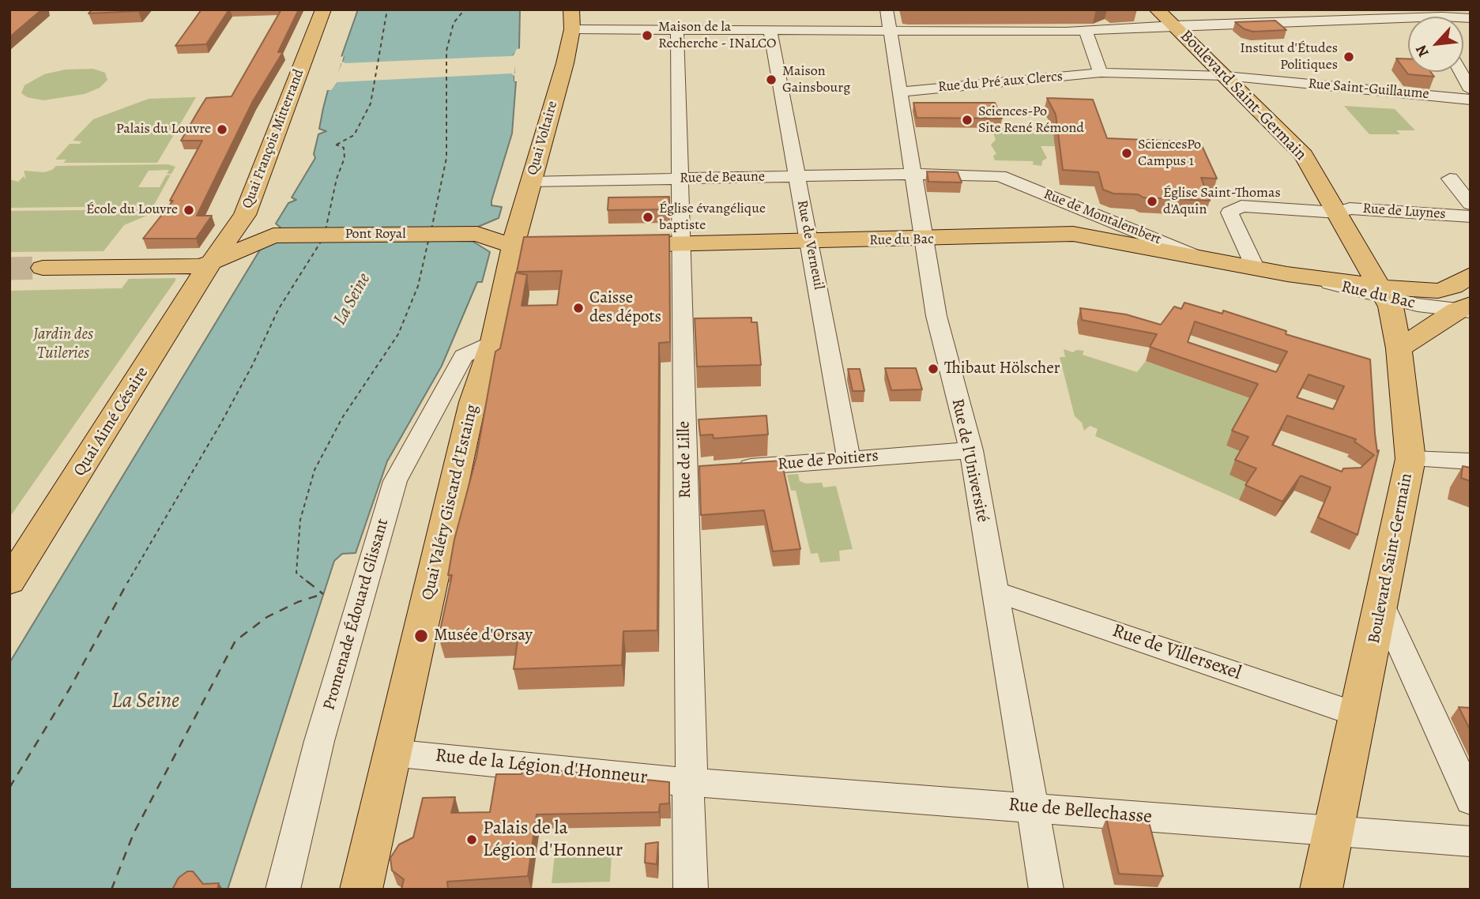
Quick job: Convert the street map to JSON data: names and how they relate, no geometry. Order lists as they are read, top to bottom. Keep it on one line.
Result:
{"streets":{"main road":["Boulevard Saint-Germain","Quai Voltaire","Quai François Mitterrand","Pont Royal","Rue du Bac","Quai Aimé Césaire","Quai Valéry Giscard d'Estaing"],"street":["Rue du Pré aux Clercs","Rue Saint-Guillaume","Rue de Beaune","Rue de Luynes","Rue de Montalembert","Rue de Verneuil","Rue de Lille","Rue de Poitiers","Rue de l'Université","Promenade Édouard Glissant","Rue de Villersexel","Rue de la Légion d'Honneur","Rue de Bellechasse"]},"crossings":[["Rue du Pré aux Clercs","Rue Saint-Guillaume"],["Rue du Pré aux Clercs","Rue de l'Université"],["Rue Saint-Guillaume","Boulevard Saint-Germain"],["Boulevard Saint-Germain","Rue de Luynes"],["Boulevard Saint-Germain","Rue du Bac"],["Boulevard Saint-Germain","Rue de Villersexel"],["Boulevard Saint-Germain","Rue de Bellechasse"],["Quai Voltaire","Rue de Beaune"],["Quai Voltaire","Pont Royal"],["Quai François Mitterrand","Pont Royal"],["Rue de Beaune","Rue de Montalembert"],["Rue de Beaune","Rue de Verneuil"],["Rue de Beaune","Rue de Lille"],["Rue de Beaune","Rue de l'Université"],["Rue de Luynes","Rue du Bac"],["Rue de Montalembert","Rue du Bac"],["Rue de Montalembert","Rue de l'Université"],["Pont Royal","Rue du Bac"],["Pont Royal","Quai Aimé Césaire"],["Pont Royal","Quai Valéry Giscard d'Estaing"],["Rue du Bac","Rue de Verneuil"],["Rue du Bac","Rue de Lille"],["Rue du Bac","Rue de l'Université"],["Rue du Bac","Quai Valéry Giscard d'Estaing"],["Rue de Verneuil","Rue de Poitiers"],["Rue de Lille","Rue de Poitiers"],["Rue de Lille","Rue de la Légion d'Honneur"],["Rue de Lille","Rue de Bellechasse"],["Rue de Poitiers","Rue de l'Université"],["Rue de l'Université","Rue de Villersexel"],["Rue de l'Université","Rue de Bellechasse"],["Quai Valéry Giscard d'Estaing","Promenade Édouard Glissant"],["Quai Valéry Giscard d'Estaing","Rue de la Légion d'Honneur"],["Rue de la Légion d'Honneur","Rue de Bellechasse"]],"water":["La Seine"],"parks":["Jardin des Tuileries"],"places":["Maison de la Recherche - INaLCO","Institut d'Études Politiques","Maison Gainsbourg","Sciences-Po Site René Rémond","Palais du Louvre","SciencesPo Campus 1","Église Saint-Thomas d'Aquin","École du Louvre","Église évangélique baptiste","Caisse des dépots","Thibaut Hölscher","Musée d'Orsay","Palais de la Légion d'Honneur"],"north":"bottom left"}
